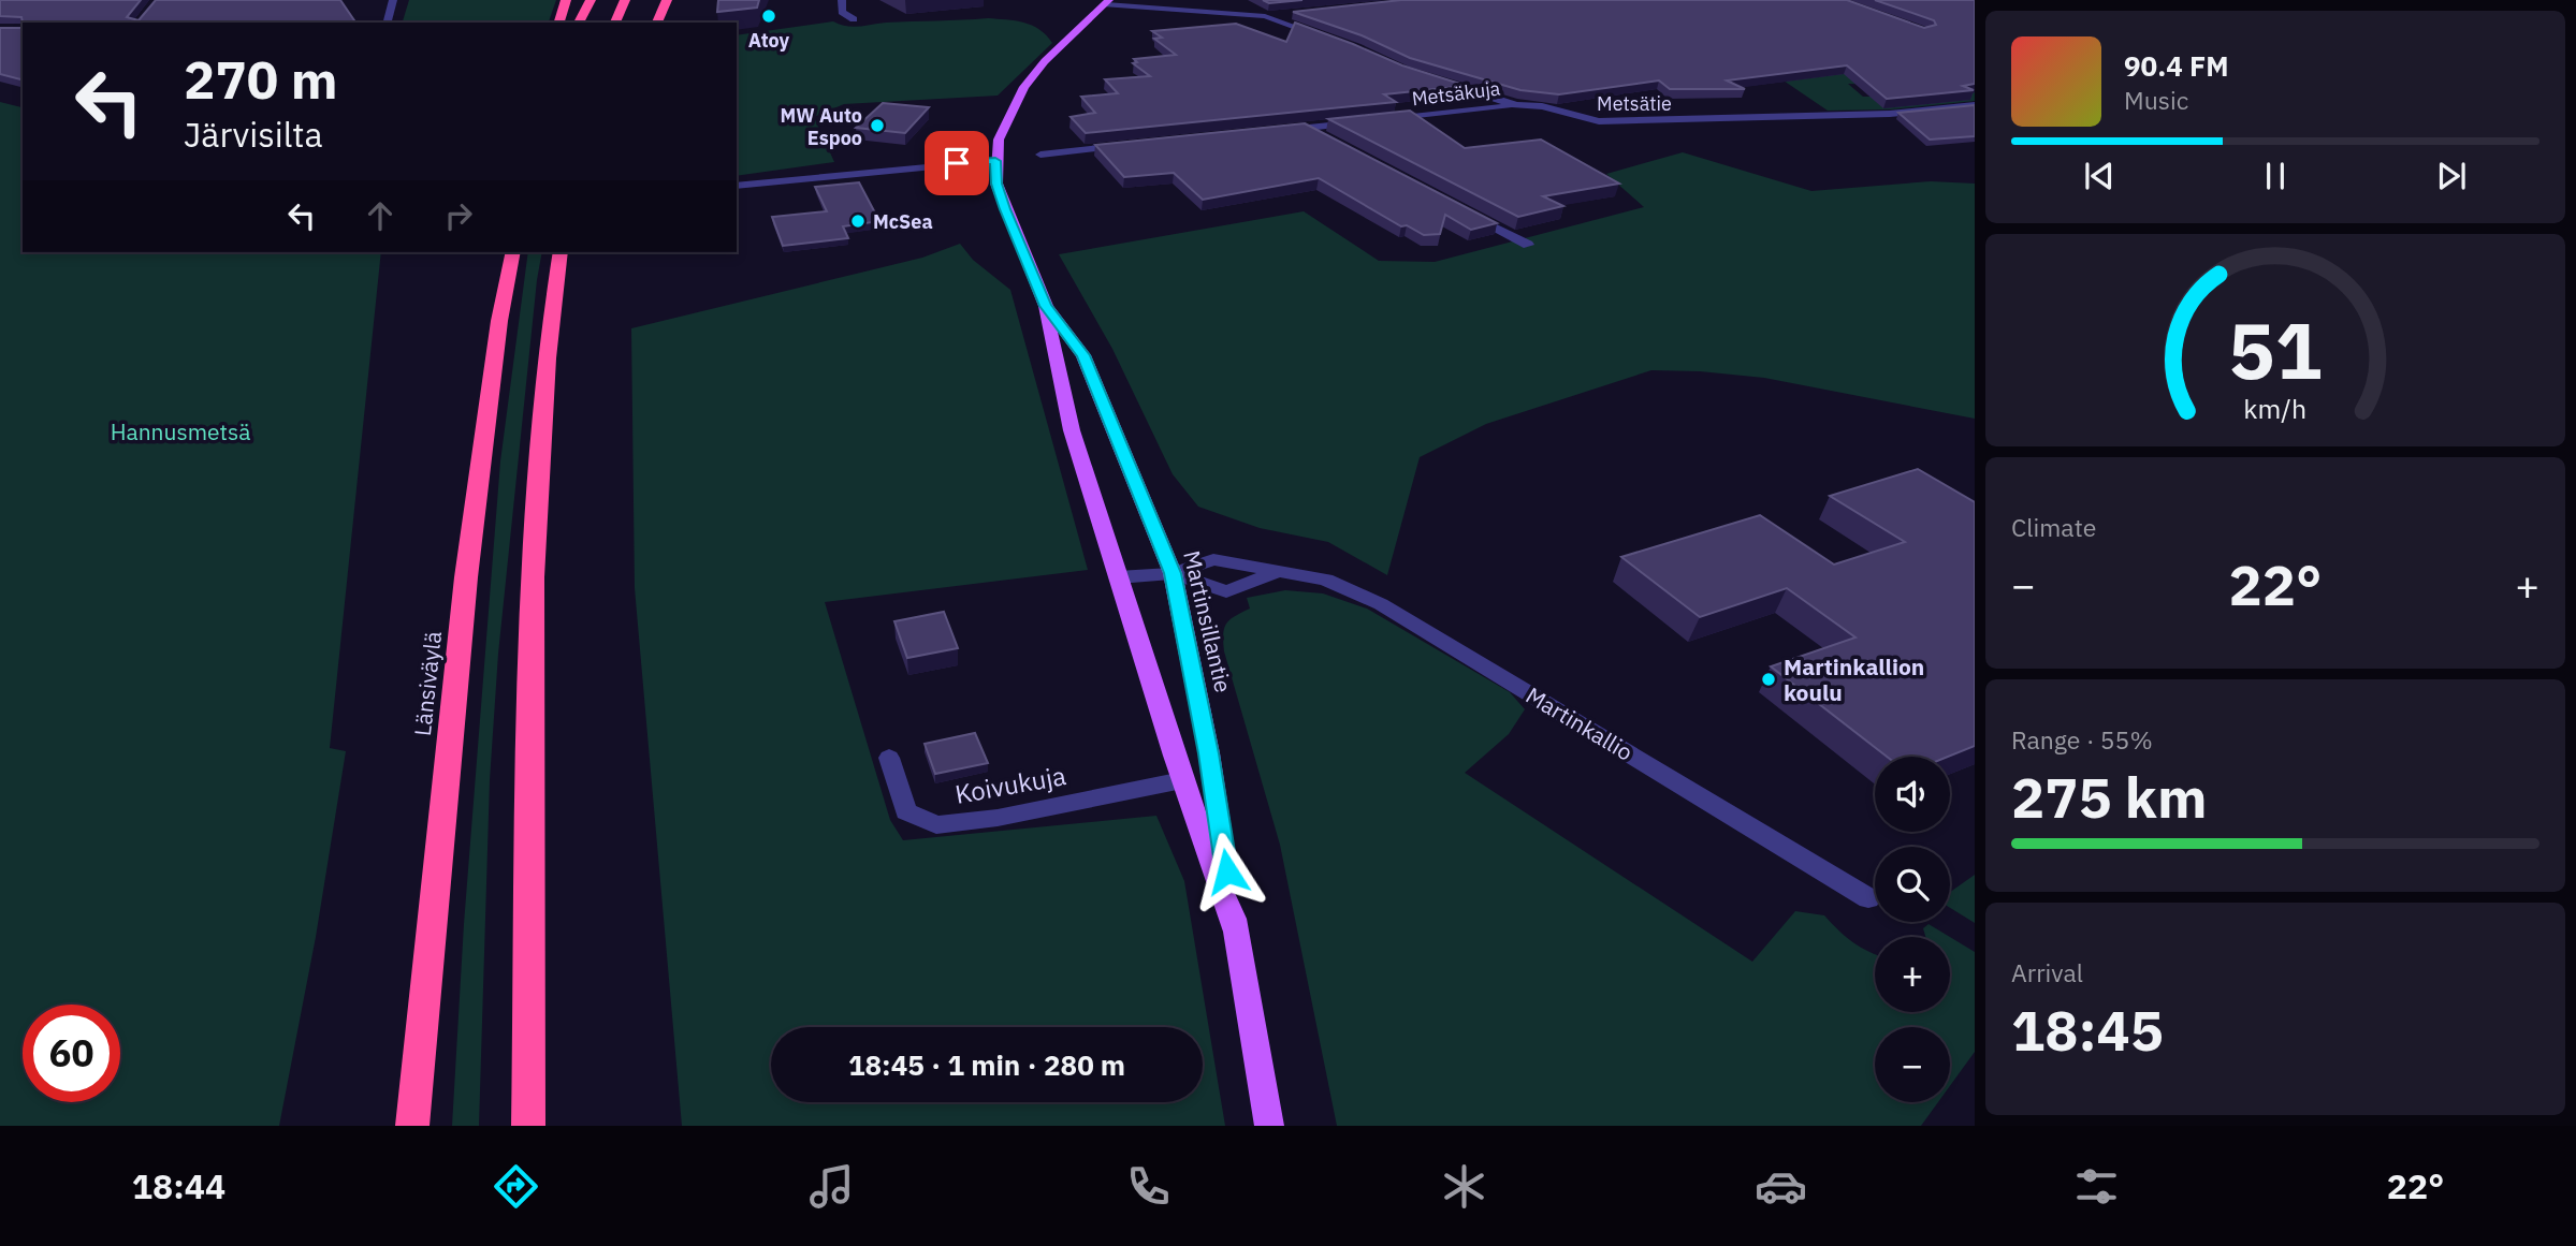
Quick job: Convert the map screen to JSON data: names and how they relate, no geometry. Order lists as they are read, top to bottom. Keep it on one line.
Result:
{"streets":{"highway":["Länsiväylä"],"main road":["Martinsillantie"],"street":["Metsäkuja","Metsätie","Martinkallio","Koivukuja"]},"crossings":[["Metsäkuja","Metsätie"],["Martinsillantie","Martinkallio"],["Martinsillantie","Koivukuja"]],"parks":["Hannusmetsä"],"places":["Atoy","MW Auto Espoo","McSea","Martinkallion koulu"],"page":{"turn":["270 m","Järvisilta"],"song":["90.4 FM","Music"],"tile":["Climate",["Range · 55%","275 km"],["Arrival","18:45"]],"heat":["−","22°","+"],"map_buttons":["+","−"],"limit":"60","trip":"18:45 · 1 min · 280 m","tabs":["18:44","22°"],"gauge":["51","km/h"]}}
